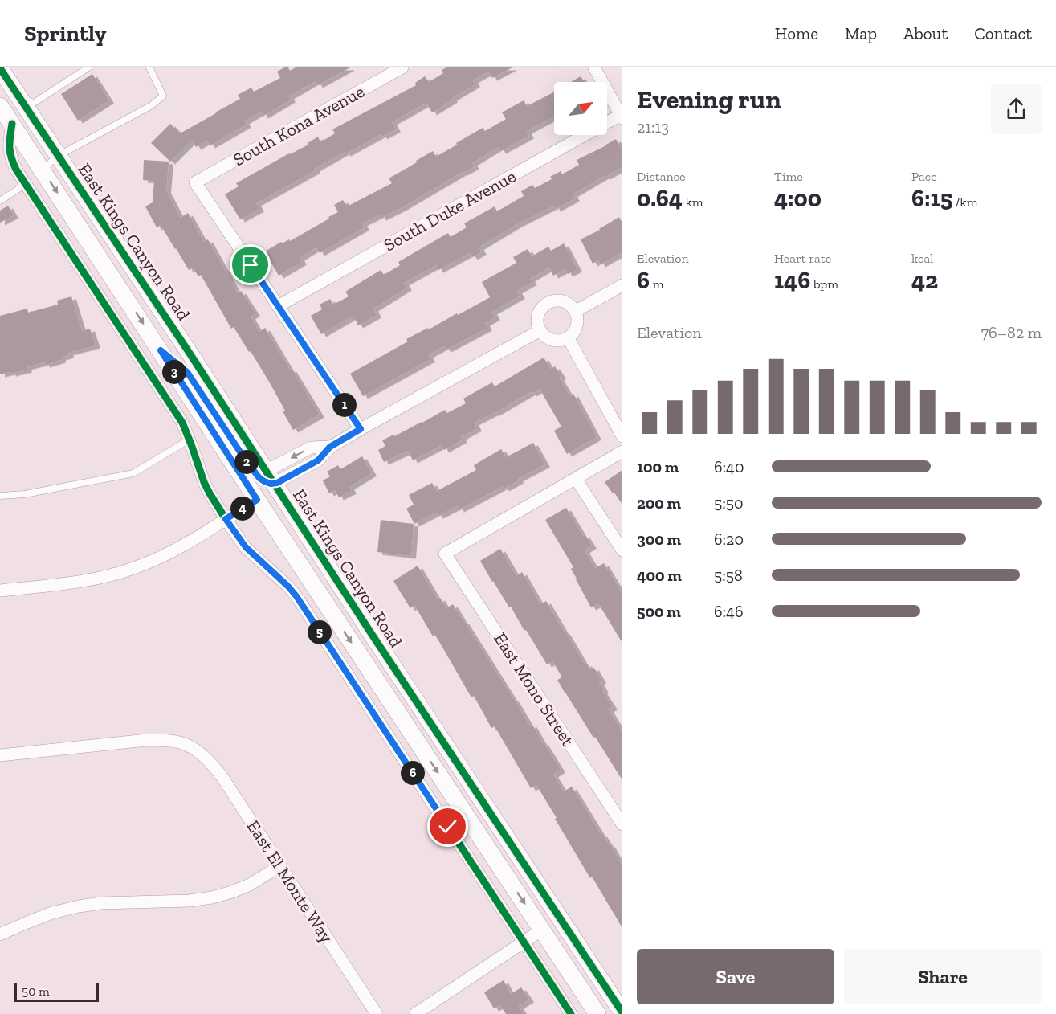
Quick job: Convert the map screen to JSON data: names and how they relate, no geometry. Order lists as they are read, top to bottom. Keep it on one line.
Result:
{"streets":{"main road":["East Kings Canyon Road"],"street":["South Kona Avenue","South Duke Avenue","East Mono Street","East El Monte Way"]},"crossings":[["South Kona Avenue","South Duke Avenue"]],"scale_bar":"50 m","north":"top right","page":{"header":"Sprintly","nav":["Home","Map","About","Contact"],"heading":["Evening run","21:13"],"stats":[["Distance","0.64 km"],["Time","4:00"],["Pace","6:15 /km"],["Elevation","6 m"],["Heart rate","146 bpm"],["kcal","42"]],"chart":["Elevation","76–82 m"],"pins":["3","1","2","4","5","6"],"list":[{"name":"100 m","note":"6:40"},{"name":"200 m","note":"5:50"},{"name":"300 m","note":"6:20"},{"name":"400 m","note":"5:58"},{"name":"500 m","note":"6:46"}],"buttons":["Save","Share"],"scale":"50 m"}}
